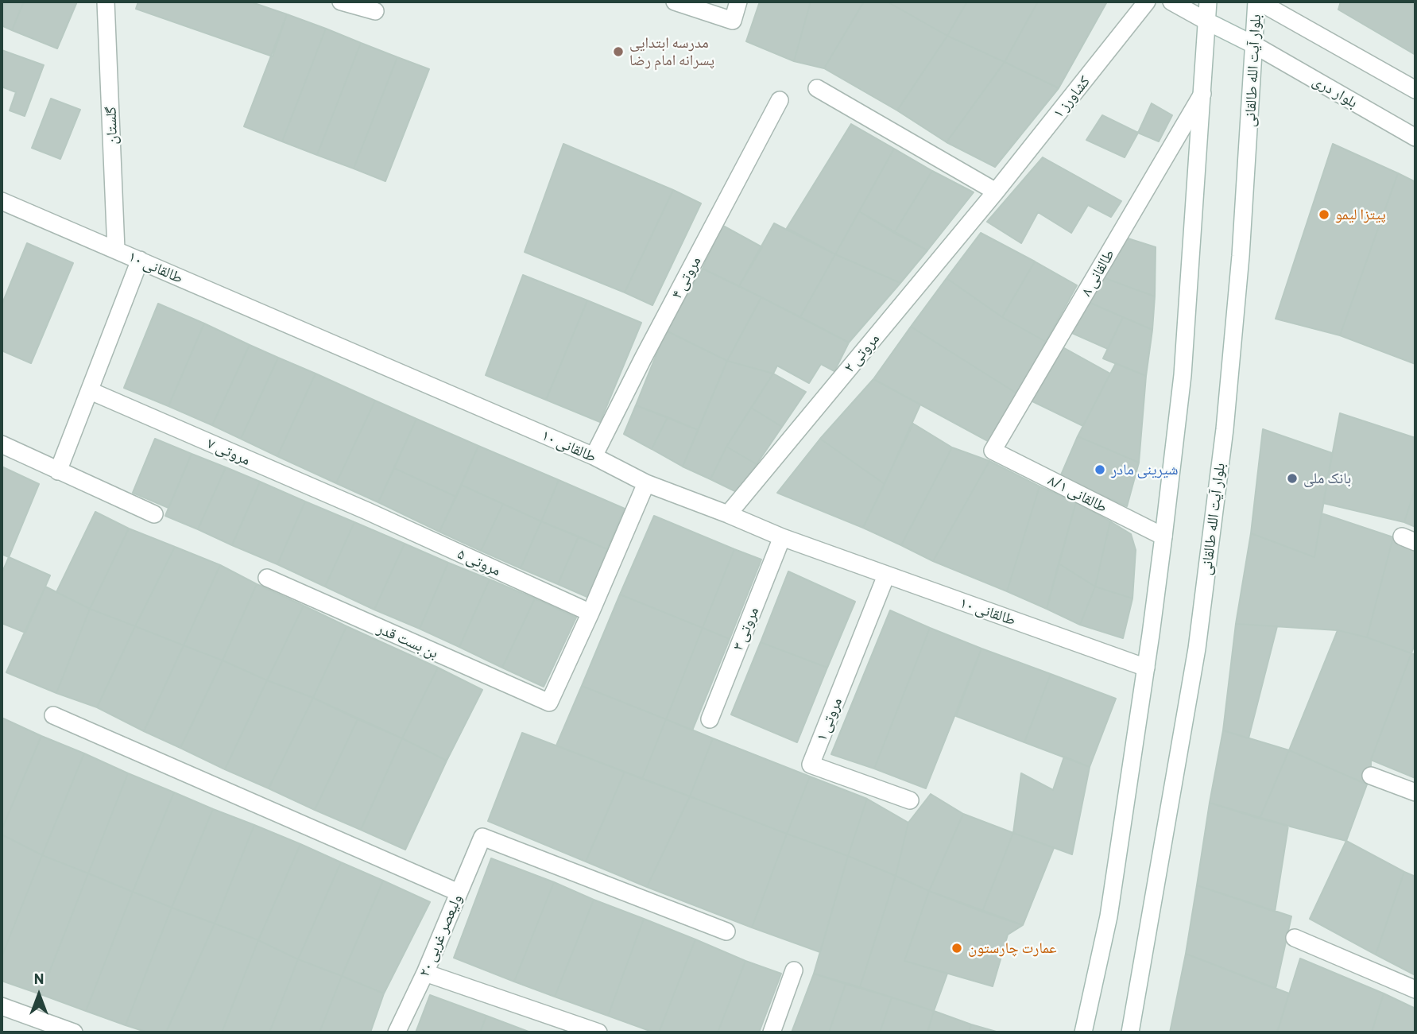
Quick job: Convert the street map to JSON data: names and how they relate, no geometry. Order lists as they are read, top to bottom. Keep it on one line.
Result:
{"streets":{"street":["بلوار آیت الله طالقانی","بلوار دری","کشاورز ۱","گلستان","طالقانی ۱۰","طالقانی ۸","مروتی ۴","مروتی ۲","مروتی ۷","طالقانی ۸/۱","مروتی ۵","مروتی ۳","بن بست قدر","مروتی ۱","ولیعصر غربی ۲۰"]},"crossings":[["بلوار آیت الله طالقانی","بلوار دری"],["کشاورز ۱","مروتی ۲"],["گلستان","طالقانی ۱۰"],["طالقانی ۱۰","مروتی ۴"],["طالقانی ۱۰","مروتی ۲"],["طالقانی ۱۰","مروتی ۳"],["طالقانی ۱۰","مروتی ۱"],["طالقانی ۸","طالقانی ۸/۱"],["مروتی ۷","مروتی ۵"],["مروتی ۵","بن بست قدر"]],"places":["مدرسه ابتدایی پسرانه امام رضا","پیتزا لیمو","شیرینی مادر","بانک ملی","عمارت چارستون"],"north":"top"}
